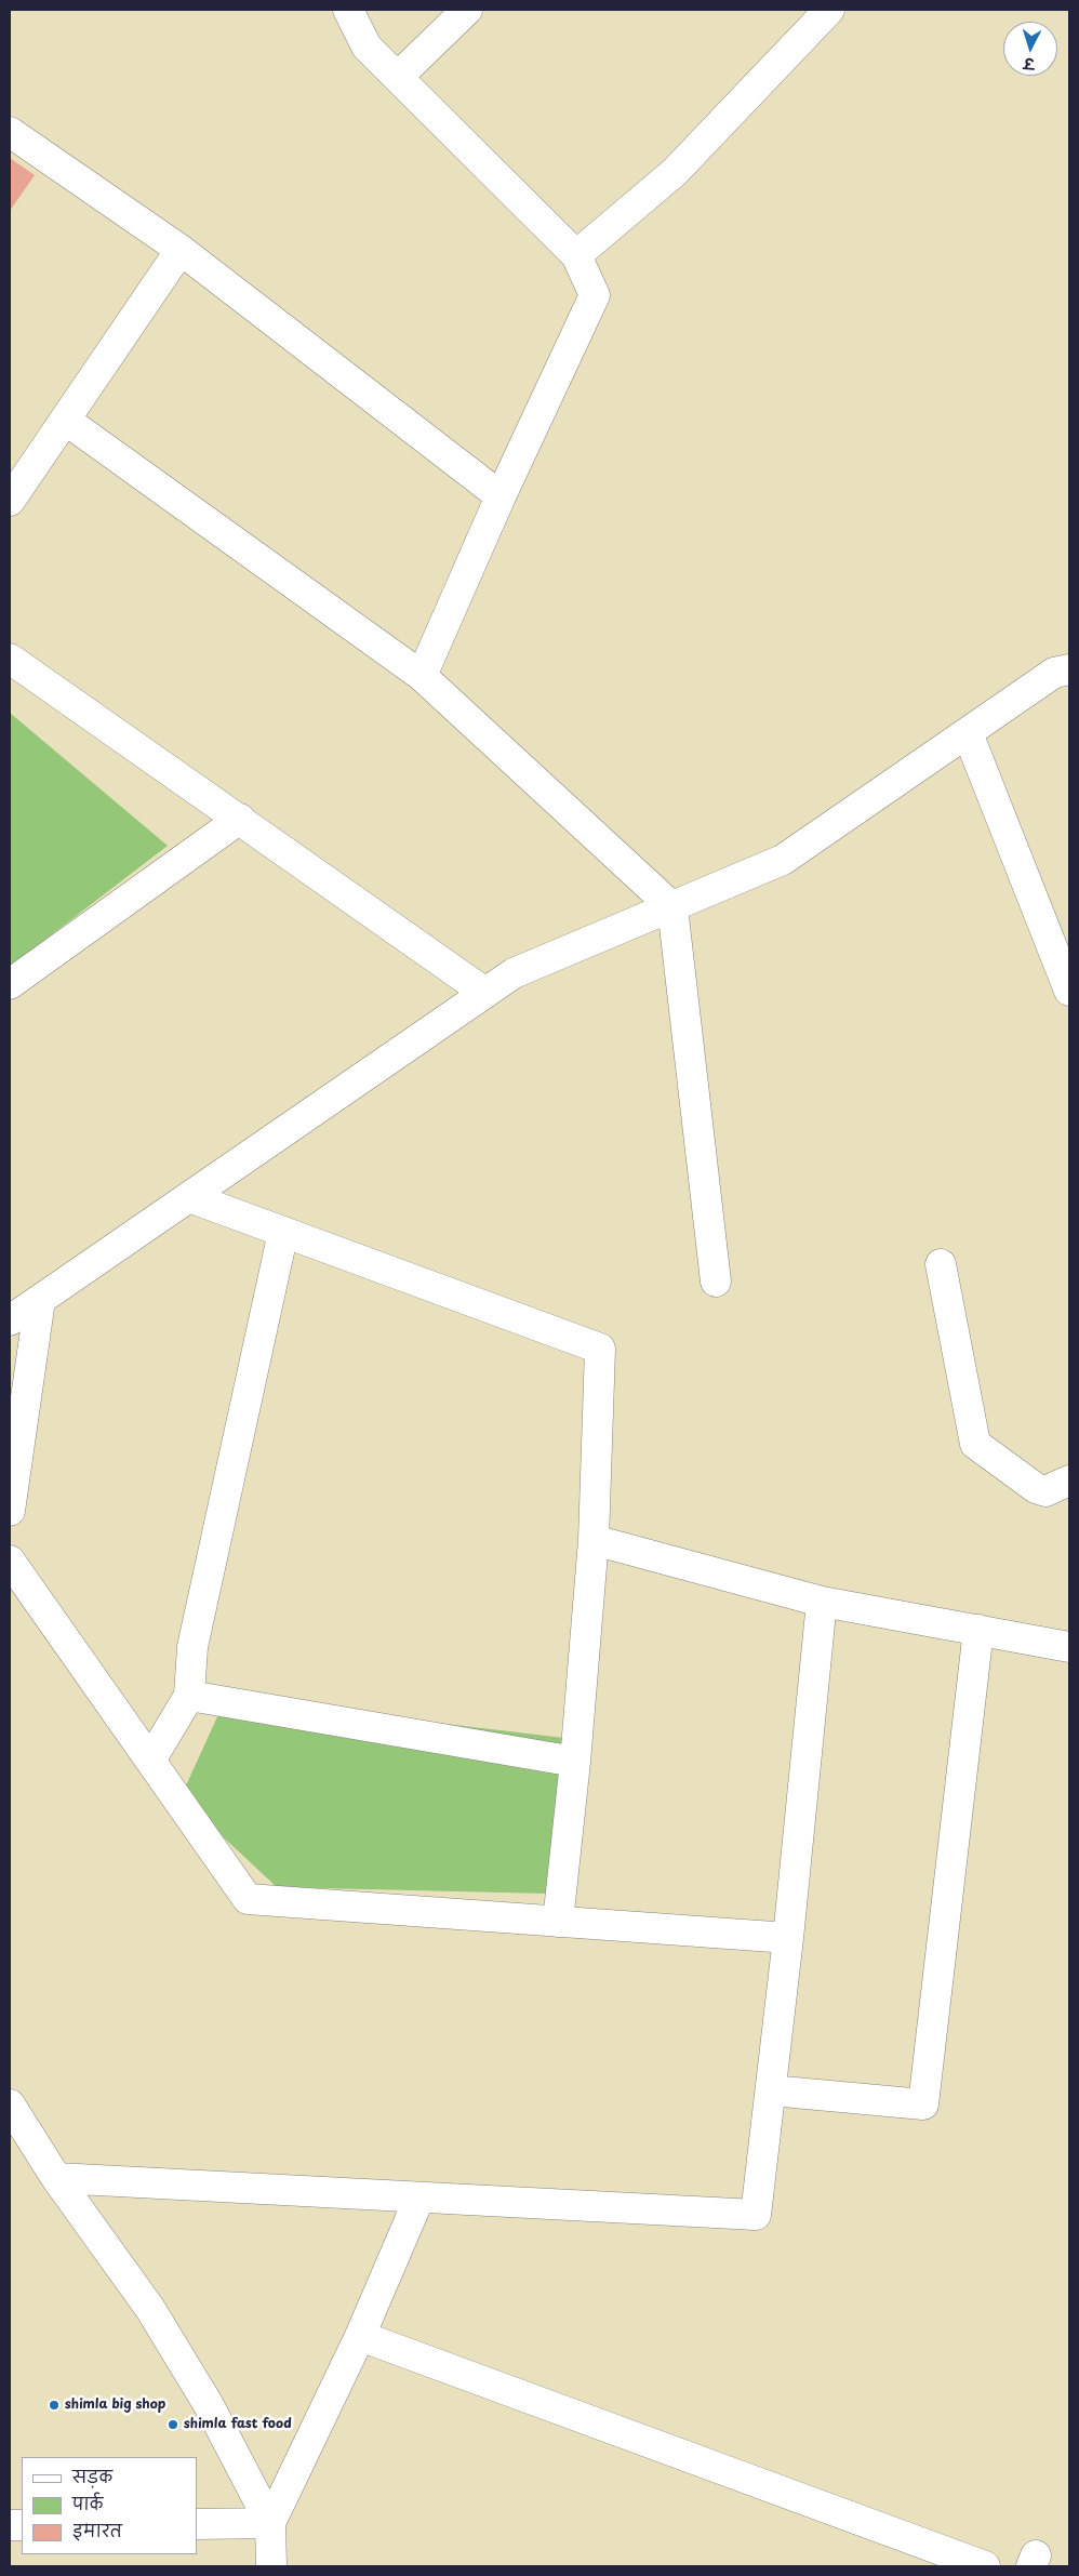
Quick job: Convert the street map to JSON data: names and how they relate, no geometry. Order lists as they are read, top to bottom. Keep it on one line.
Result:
{"places":["shimla big shop","shimla fast food"],"legend":["सड़क","पार्क","इमारत"],"north":"bottom"}
